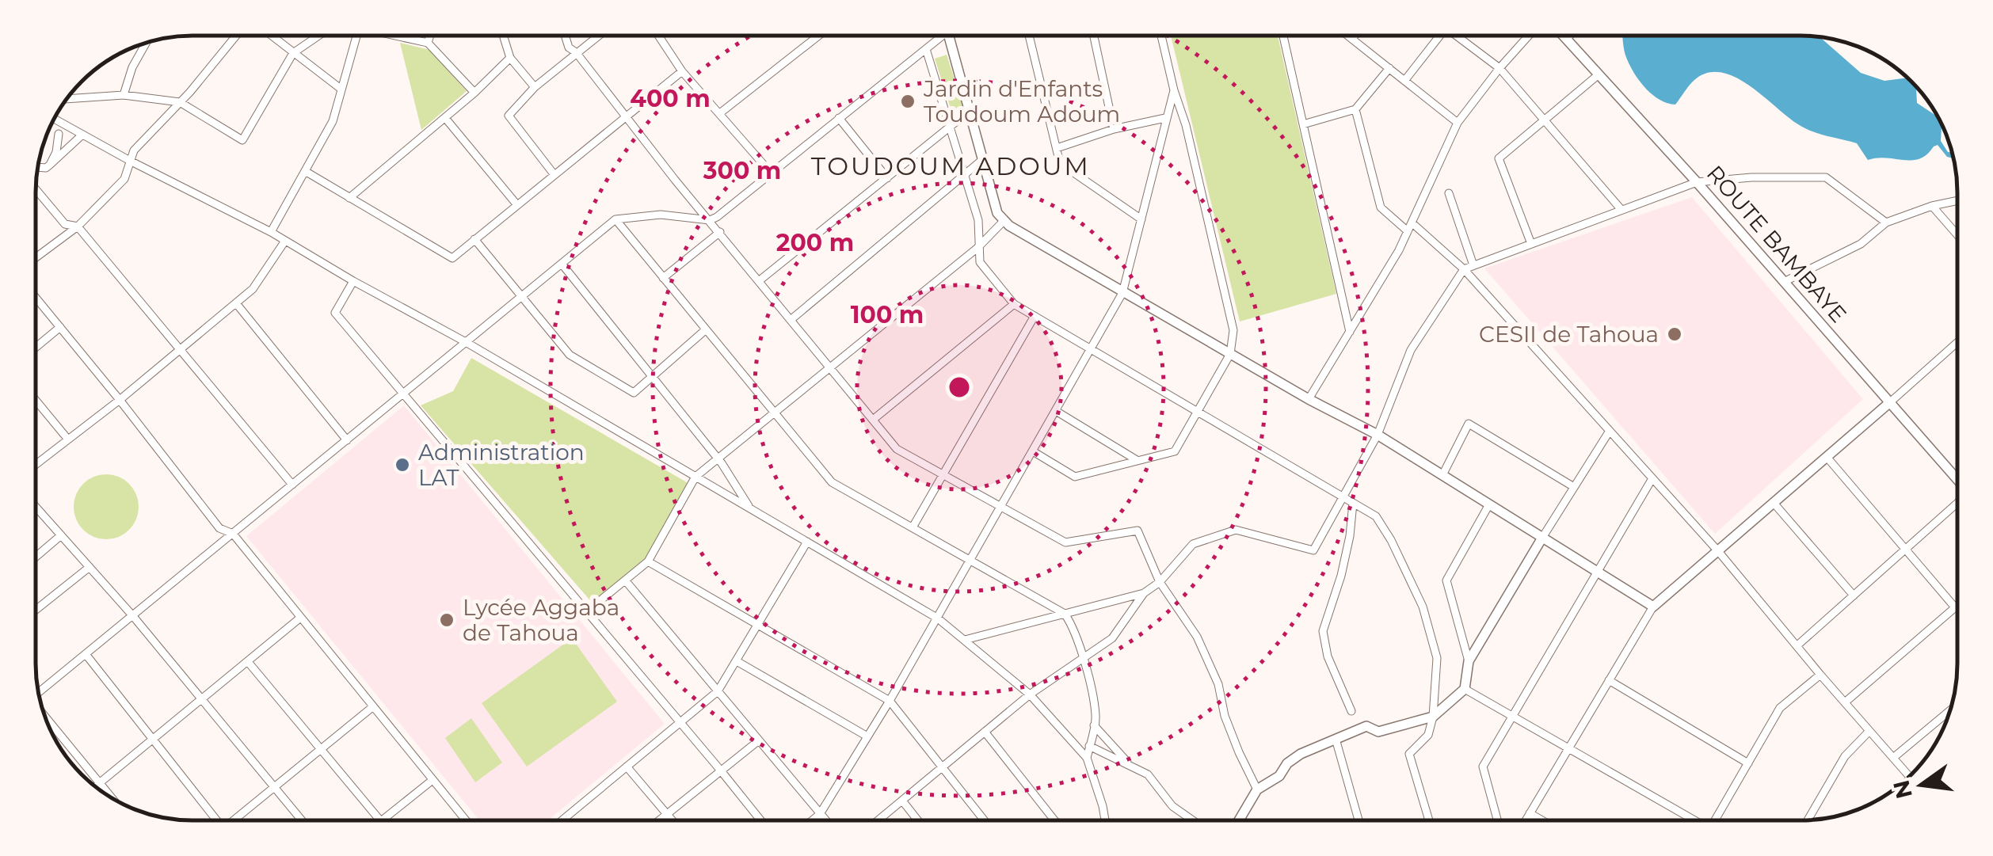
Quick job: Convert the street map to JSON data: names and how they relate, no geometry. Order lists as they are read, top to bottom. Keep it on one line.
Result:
{"streets":{"street":["ROUTE BAMBAYE"]},"districts":["TOUDOUM ADOUM"],"places":["Jardin d'Enfants Toudoum Adoum","CESII de Tahoua","Administration LAT","Lycée Aggaba de Tahoua"],"north":"left","rings":["400 m","300 m","200 m","100 m"]}
